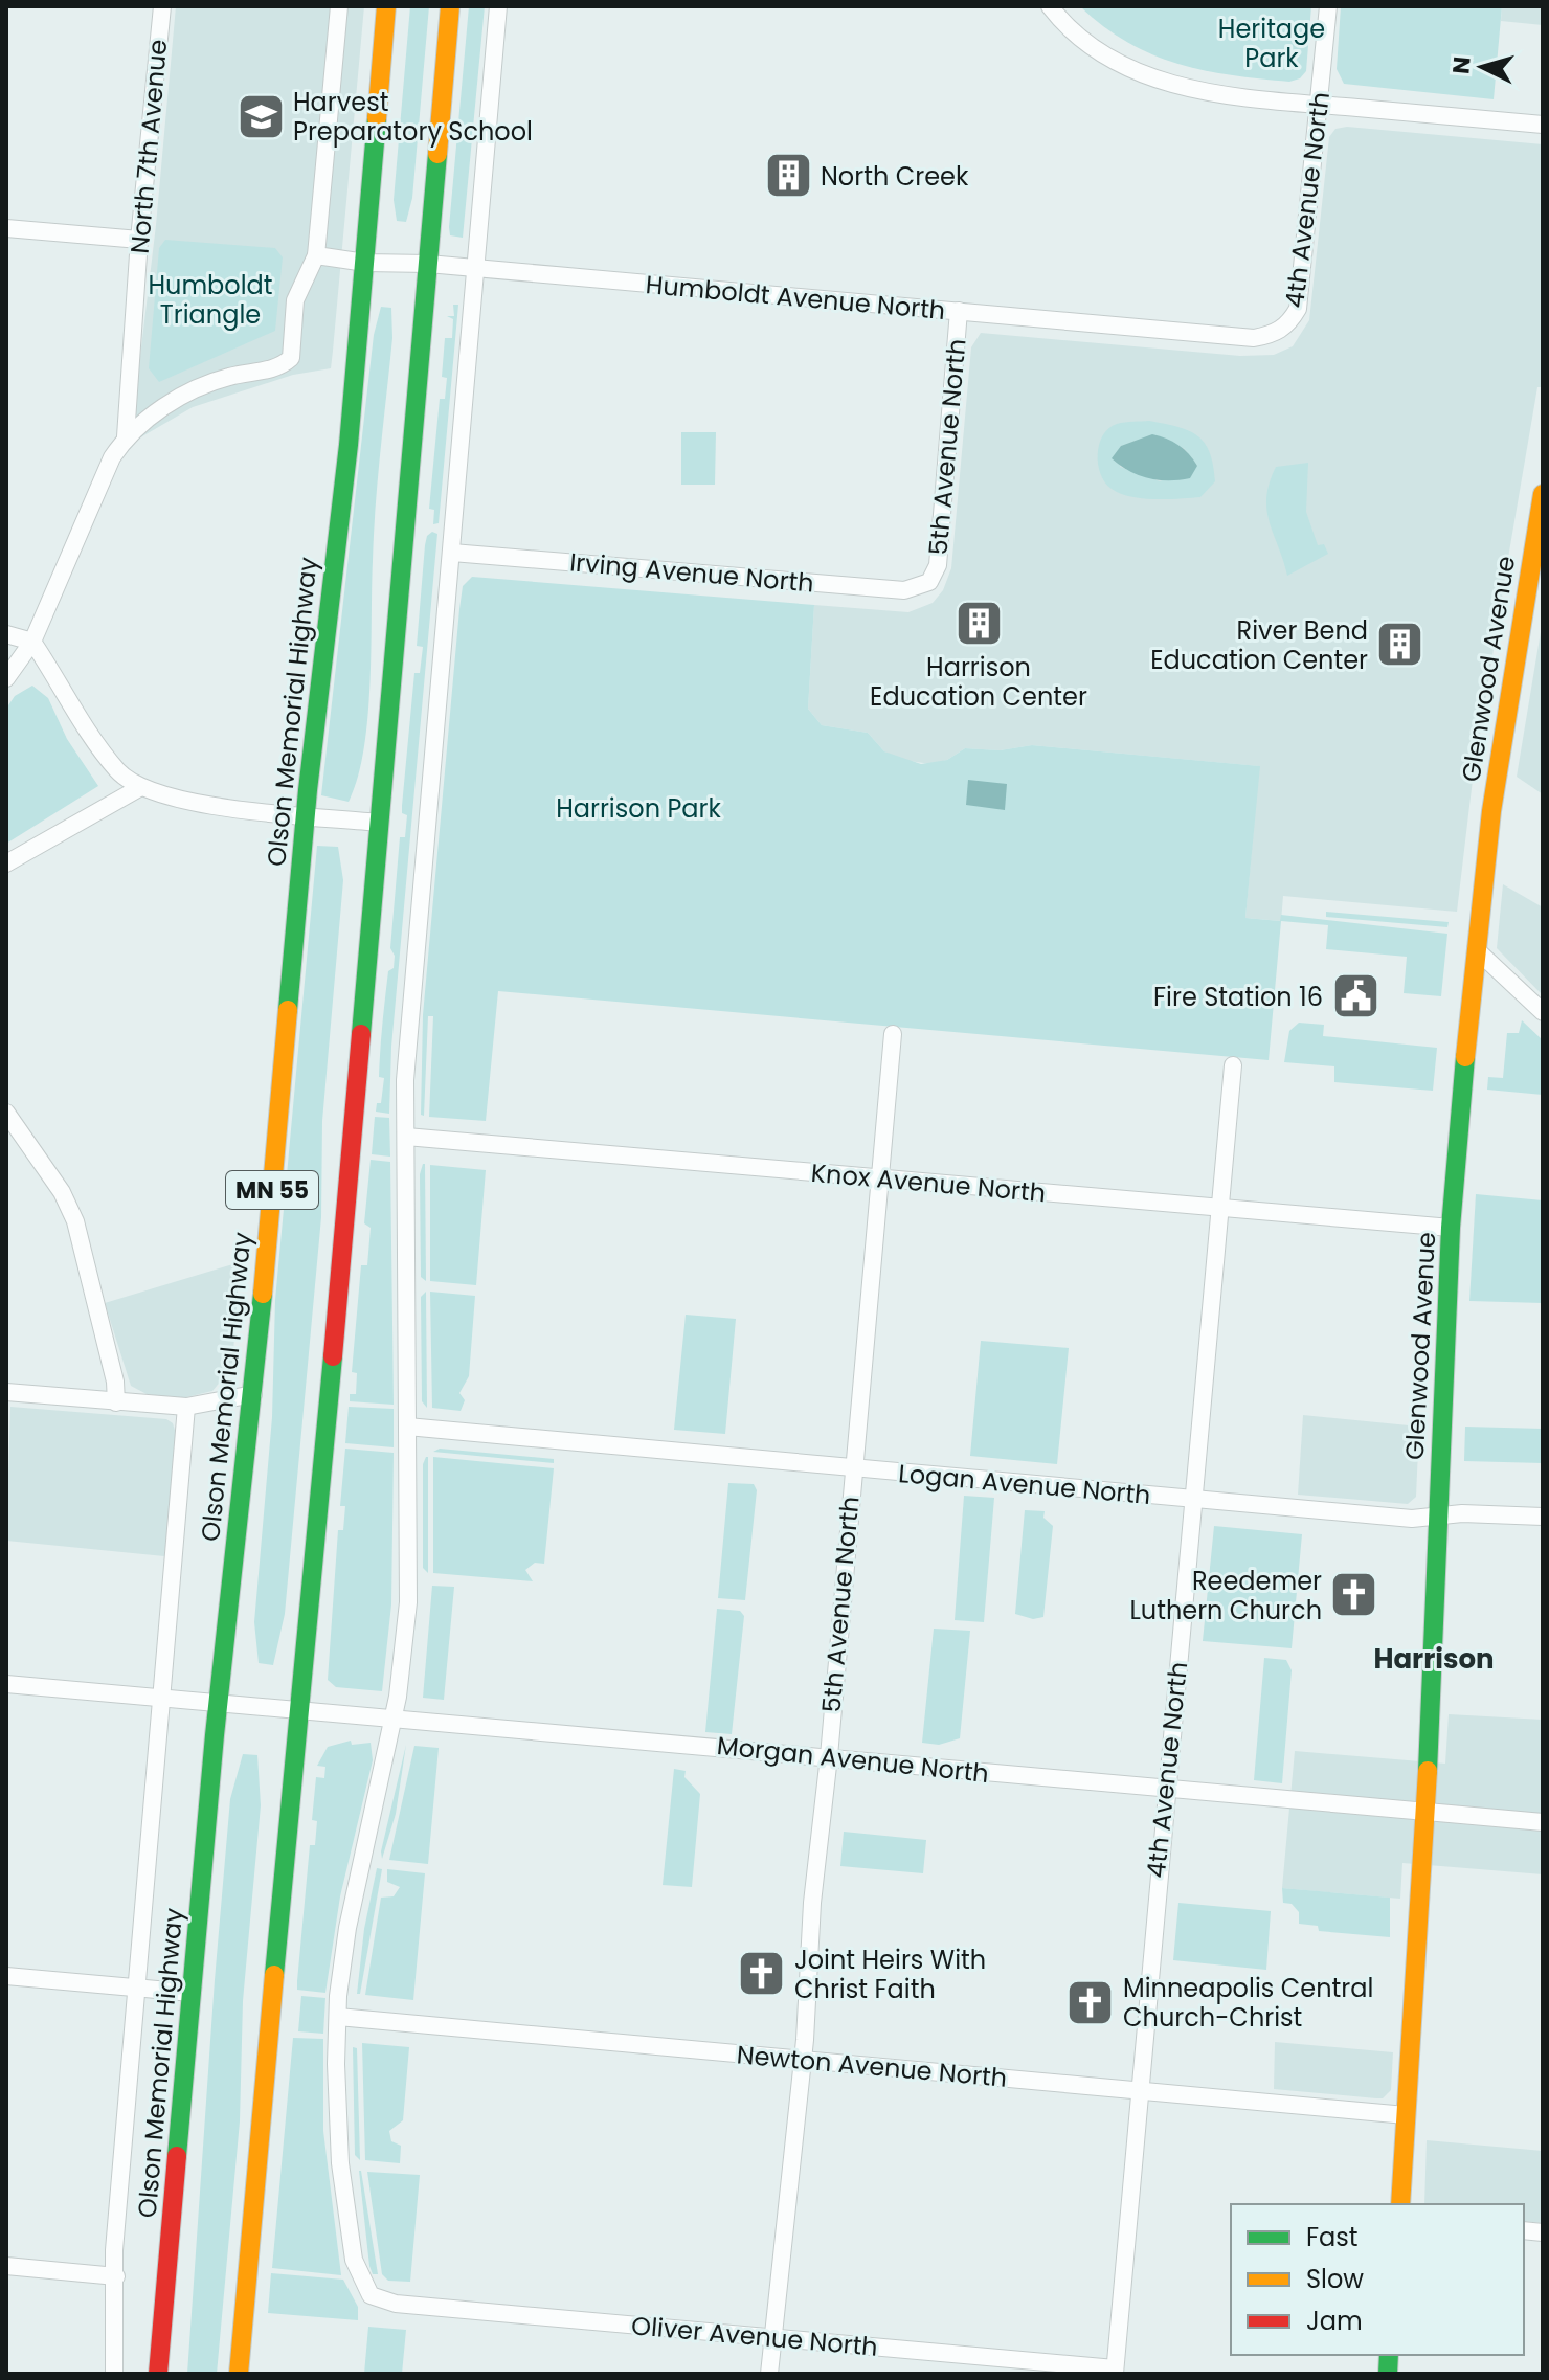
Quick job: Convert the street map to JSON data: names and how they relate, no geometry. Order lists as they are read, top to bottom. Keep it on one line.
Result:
{"streets":{"main road":["Glenwood Avenue","Olson Memorial Highway","MN 55"],"street":["North 7th Avenue","4th Avenue North","Humboldt Avenue North","5th Avenue North","Irving Avenue North","Knox Avenue North","Logan Avenue North","Morgan Avenue North","Newton Avenue North","Oliver Avenue North"]},"crossings":[["4th Avenue North","Humboldt Avenue North"],["4th Avenue North","Knox Avenue North"],["4th Avenue North","Logan Avenue North"],["4th Avenue North","Morgan Avenue North"],["4th Avenue North","Newton Avenue North"],["4th Avenue North","Oliver Avenue North"],["Humboldt Avenue North","5th Avenue North"],["Humboldt Avenue North","Olson Memorial Highway"],["Humboldt Avenue North","MN 55"],["5th Avenue North","Irving Avenue North"],["5th Avenue North","Knox Avenue North"],["5th Avenue North","Logan Avenue North"],["5th Avenue North","Morgan Avenue North"],["5th Avenue North","Newton Avenue North"],["5th Avenue North","Oliver Avenue North"],["Glenwood Avenue","Knox Avenue North"],["Glenwood Avenue","Logan Avenue North"],["Glenwood Avenue","Morgan Avenue North"],["Glenwood Avenue","Newton Avenue North"],["Olson Memorial Highway","Morgan Avenue North"],["MN 55","Morgan Avenue North"],["Newton Avenue North","Oliver Avenue North"]],"districts":["Harrison"],"parks":["Heritage Park","Humboldt Triangle","Harrison Park"],"places":{"school or university":["Harvest Preparatory School"],"building":["North Creek","Harrison Education Center","River Bend Education Center"],"public building":["Fire Station 16"],"church":["Reedemer Luthern Church","Joint Heirs With Christ Faith","Minneapolis Central Church-Christ"]},"legend":["Fast","Slow","Jam"],"north":"left"}
